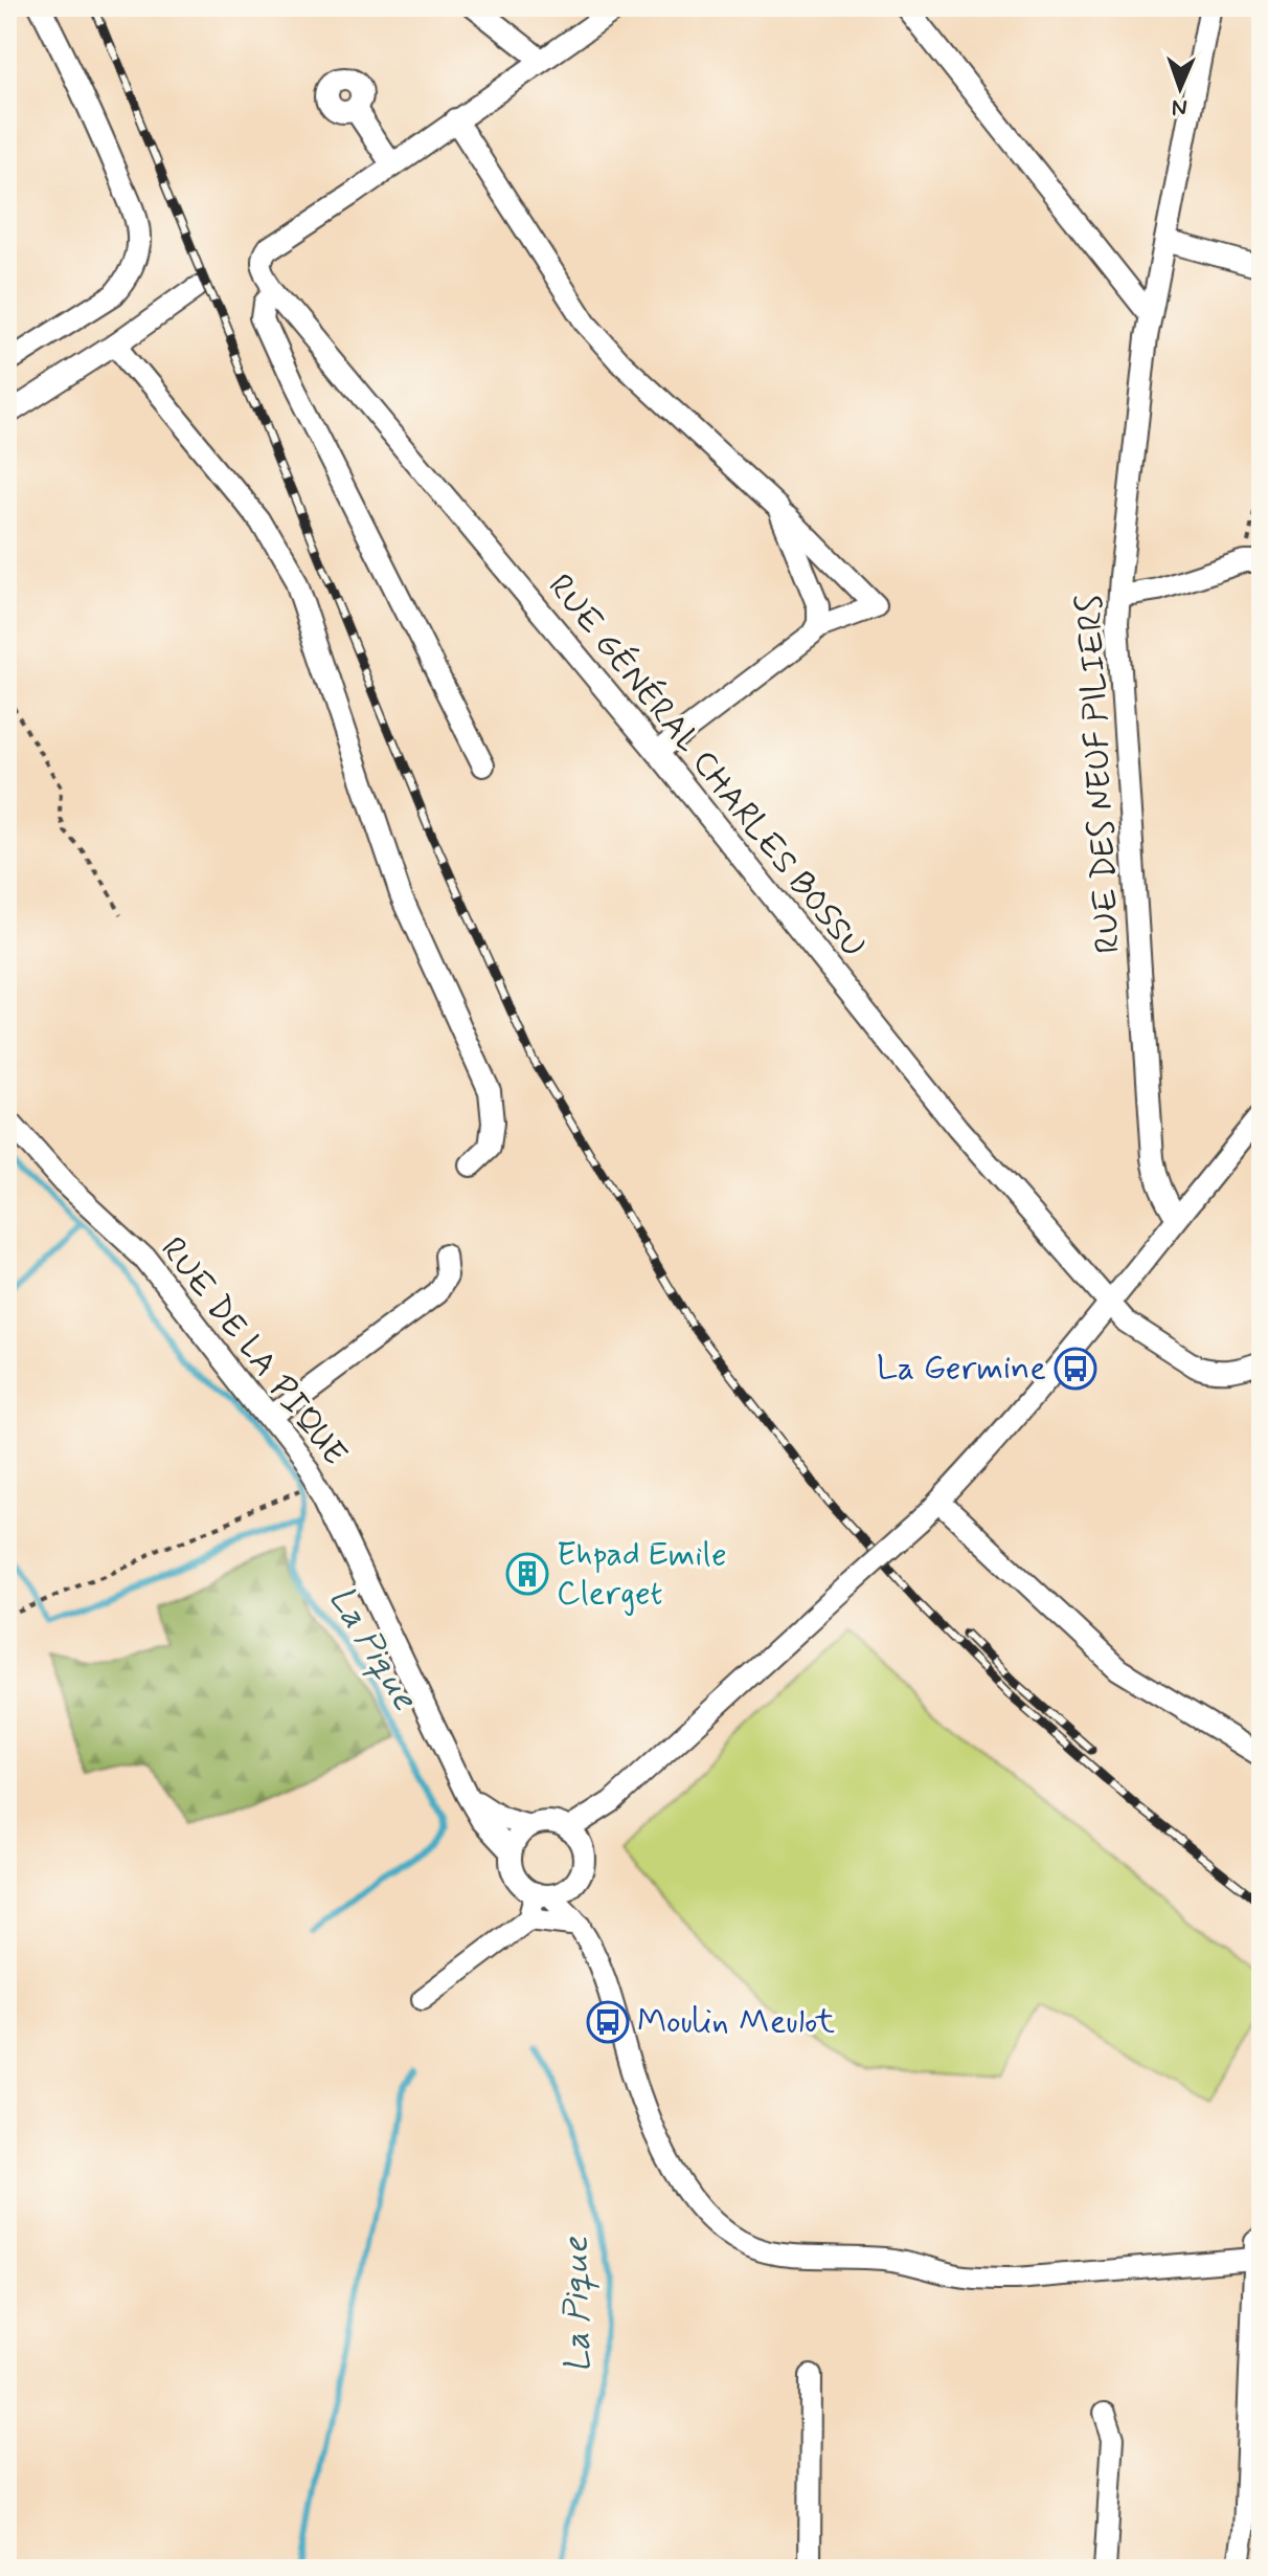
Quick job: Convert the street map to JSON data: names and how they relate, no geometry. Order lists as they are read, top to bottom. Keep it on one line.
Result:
{"streets":{"street":["RUE GÉNÉRAL CHARLES BOSSU","RUE DES NEUF PILIERS","RUE DE LA PIQUE"]},"water":["La Pique"],"places":{"bus stop":["La Germine","Moulin Meulot"],"building":["Ehpad Emile Clerget"]},"north":"bottom"}
